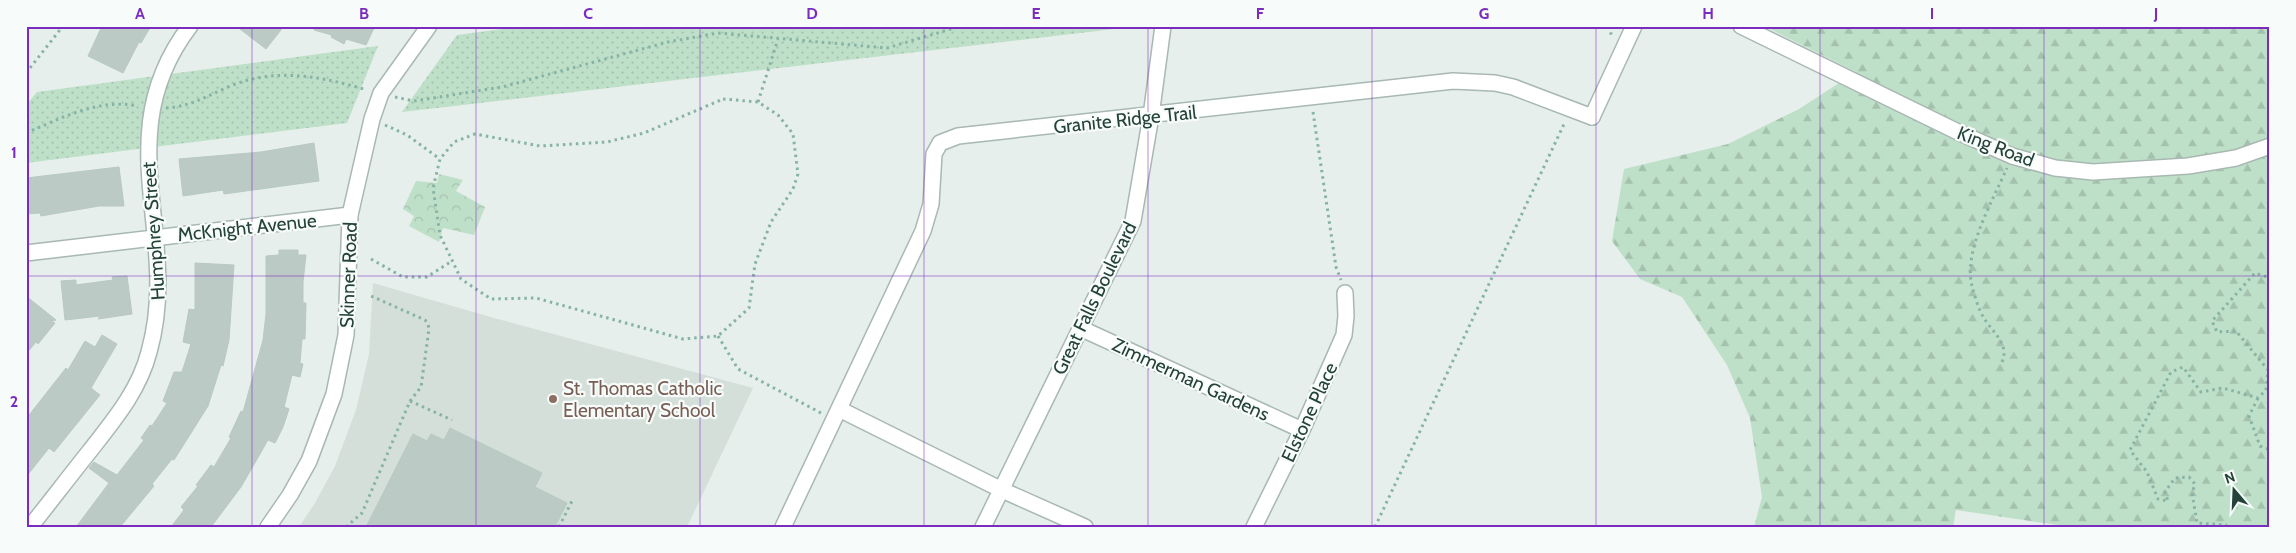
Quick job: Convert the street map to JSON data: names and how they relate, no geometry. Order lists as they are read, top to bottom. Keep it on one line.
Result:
{"streets":{"street":["Granite Ridge Trail","King Road","McKnight Avenue","Humphrey Street","Skinner Road","Great Falls Boulevard","Zimmerman Gardens","Elstone Place"]},"crossings":[["Granite Ridge Trail","Great Falls Boulevard"],["McKnight Avenue","Humphrey Street"],["McKnight Avenue","Skinner Road"],["Great Falls Boulevard","Zimmerman Gardens"],["Zimmerman Gardens","Elstone Place"]],"places":["St. Thomas Catholic Elementary School"],"north":"top","grid":{"columns":["A","B","C","D","E","F","G","H","I","J"],"rows":["1","2"]}}
